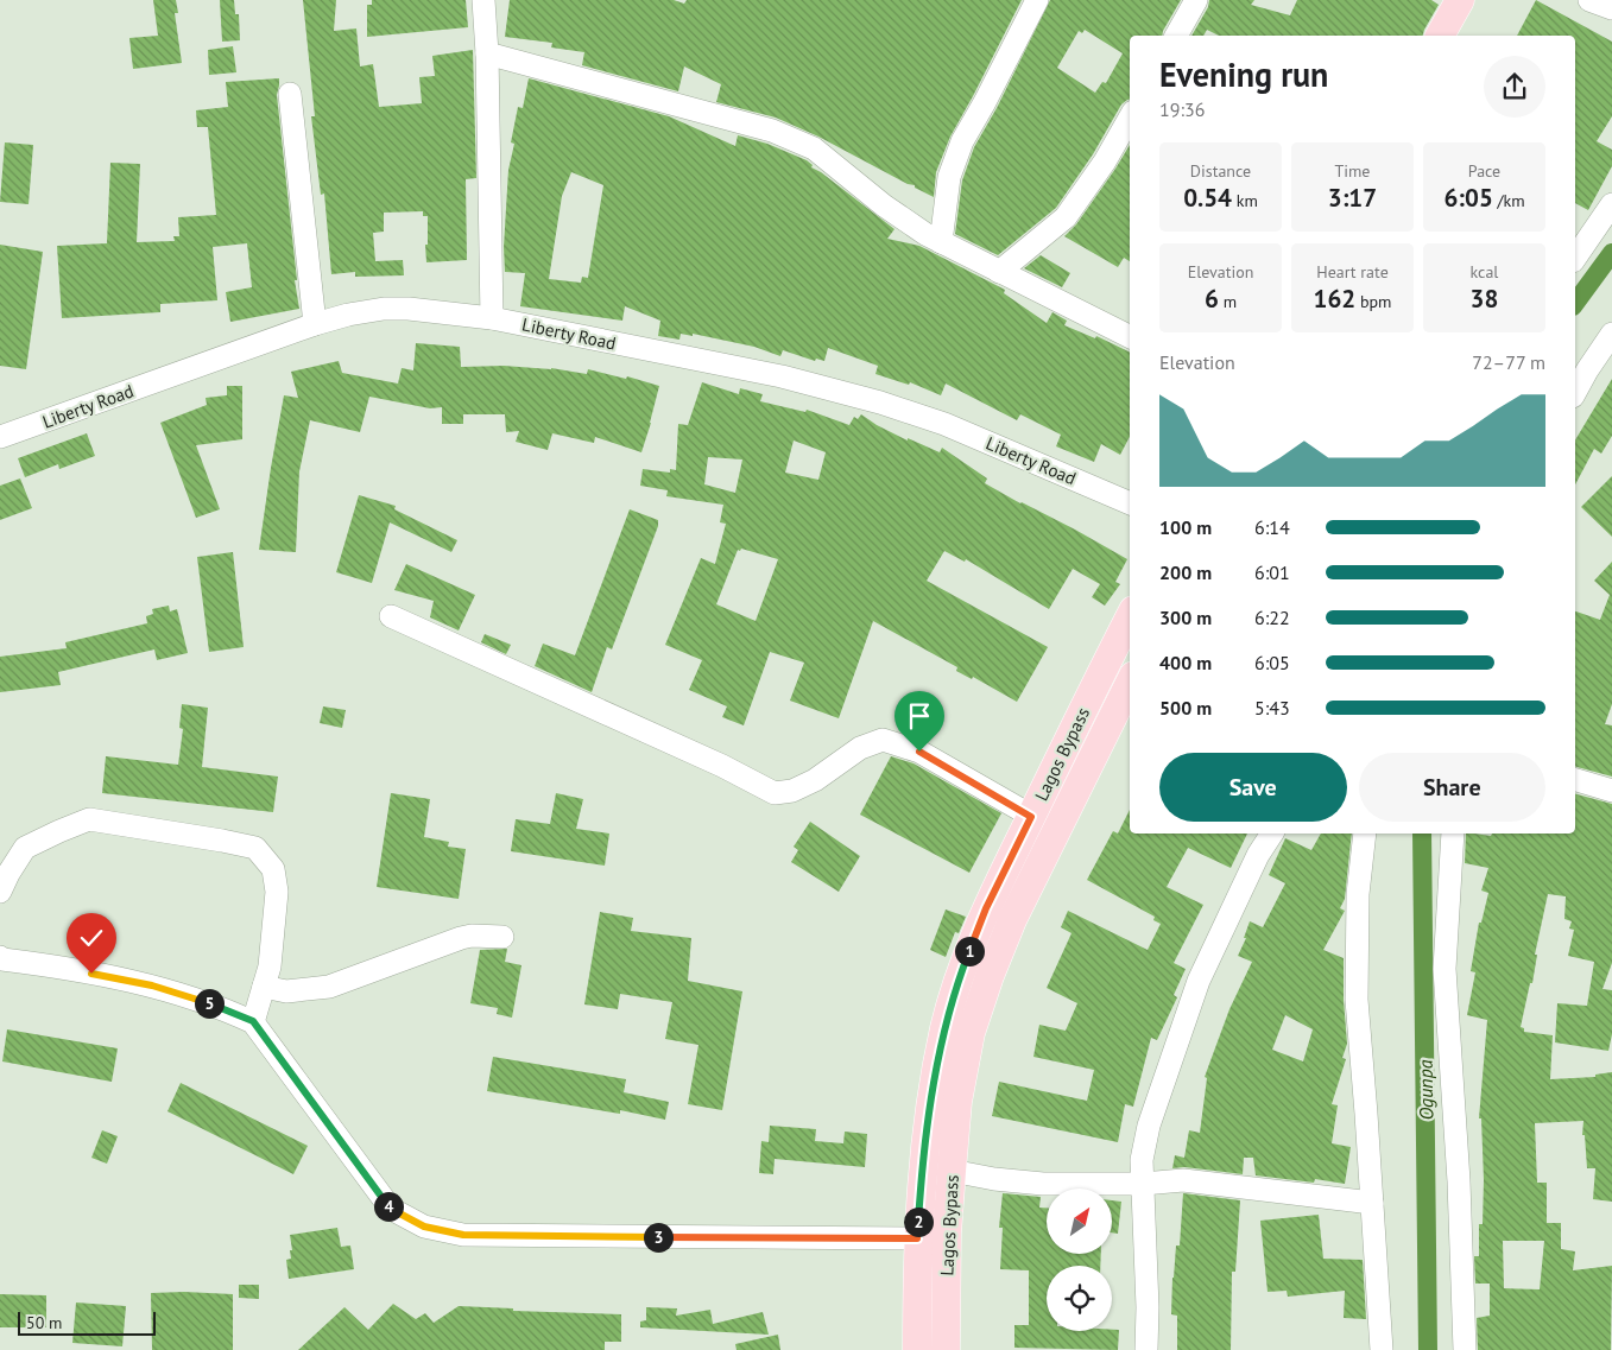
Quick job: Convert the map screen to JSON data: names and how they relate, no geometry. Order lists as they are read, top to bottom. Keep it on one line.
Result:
{"streets":{"main road":["Lagos Bypass"],"street":["Liberty Road"]},"water":["Ogunpa"],"scale_bar":"50 m","north":"top right","page":{"heading":["Evening run","19:36"],"stats":[["Distance","0.54 km"],["Time","3:17"],["Pace","6:05 /km"],["Elevation","6 m"],["Heart rate","162 bpm"],["kcal","38"]],"chart":["Elevation","72–77 m"],"list":[{"name":"100 m","note":"6:14"},{"name":"200 m","note":"6:01"},{"name":"300 m","note":"6:22"},{"name":"400 m","note":"6:05"},{"name":"500 m","note":"5:43"}],"buttons":["Save","Share"],"pins":["1","5","4","2","3"],"scale":"50 m"}}
